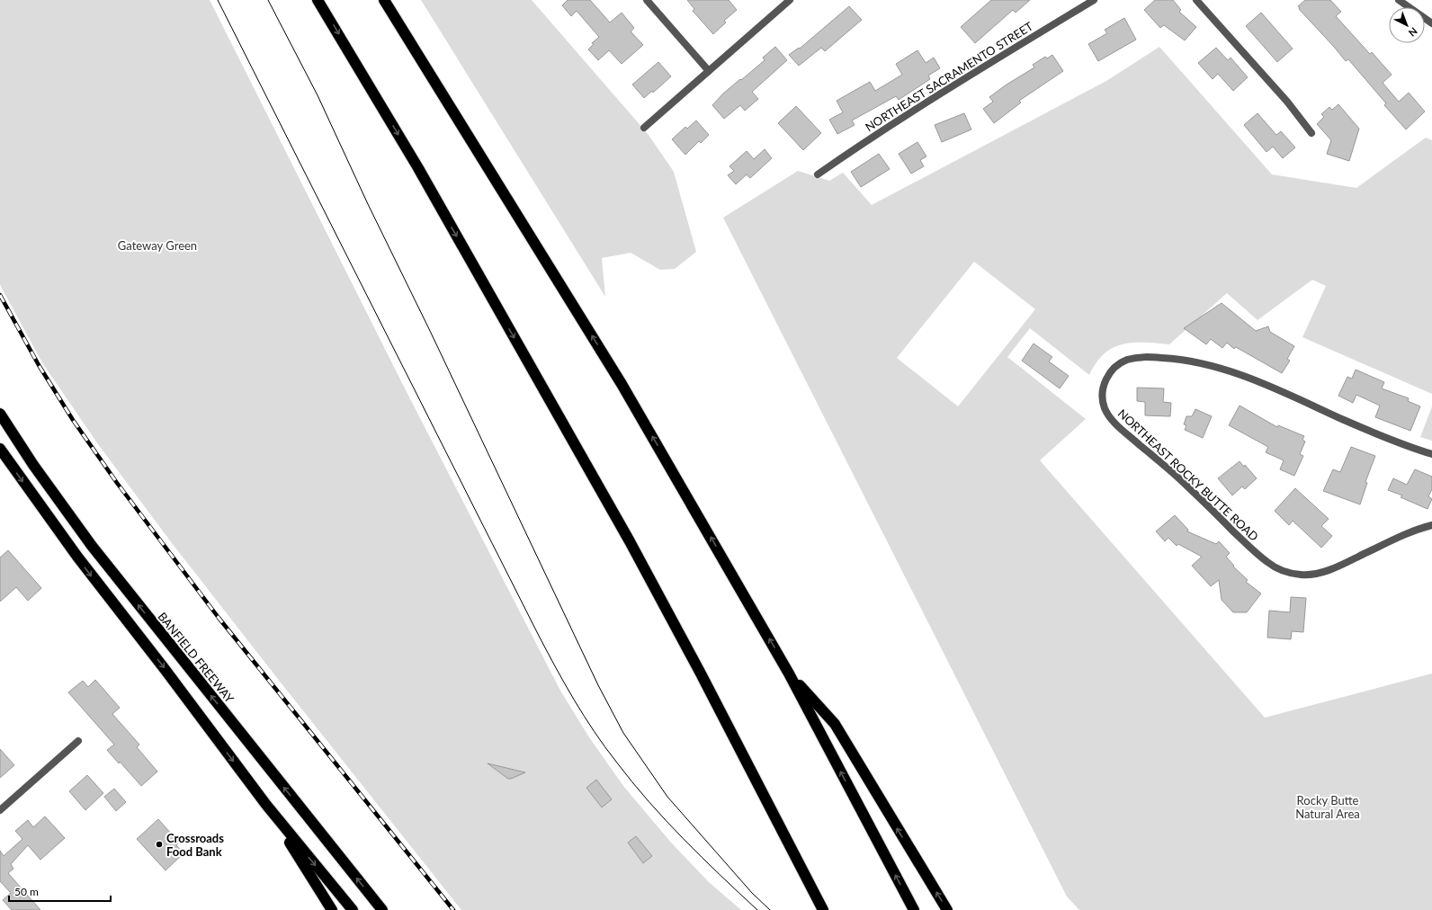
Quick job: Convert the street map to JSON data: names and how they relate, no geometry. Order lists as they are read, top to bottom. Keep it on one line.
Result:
{"streets":{"highway":["BANFIELD FREEWAY"],"street":["NORTHEAST SACRAMENTO STREET","NORTHEAST ROCKY BUTTE ROAD"]},"parks":["Gateway Green","Rocky Butte Natural Area"],"places":["Crossroads Food Bank"],"scale_bar":"50 m","north":"bottom right"}
